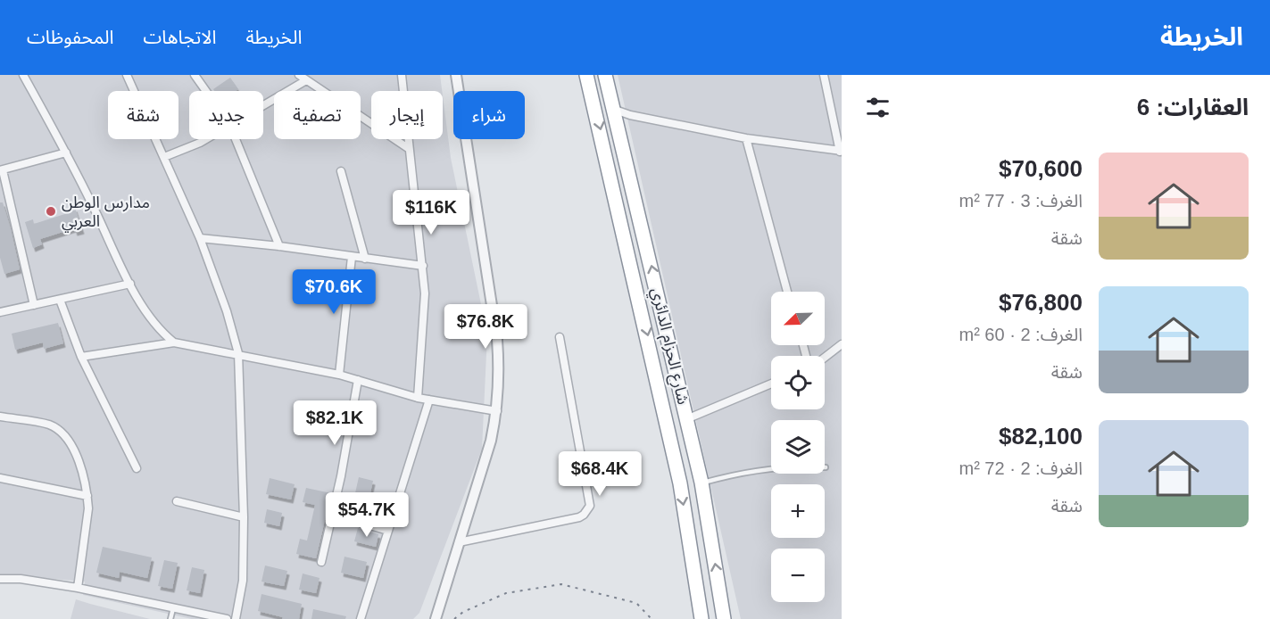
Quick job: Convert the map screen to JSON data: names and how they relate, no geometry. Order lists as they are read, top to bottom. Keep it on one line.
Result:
{"streets":{"highway":["شارع الحزام الدائري"]},"places":["مدارس الوطن العربي"],"north":"bottom left","page":{"header":"الخريطة","nav":["الخريطة","الاتجاهات","المحفوظات"],"heading":"العقارات: 6","chip":["شراء","إيجار","تصفية","جديد","شقة"],"list":[{"name":"$70,600","note":"الغرف: 3 · 77 m² · شقة"},{"name":"$76,800","note":"الغرف: 2 · 60 m² · شقة"},{"name":"$82,100","note":"الغرف: 2 · 72 m² · شقة"}],"price":["$116K","$70.6K","$76.8K","$82.1K","$68.4K","$54.7K"],"map_buttons":["+","−"]}}
